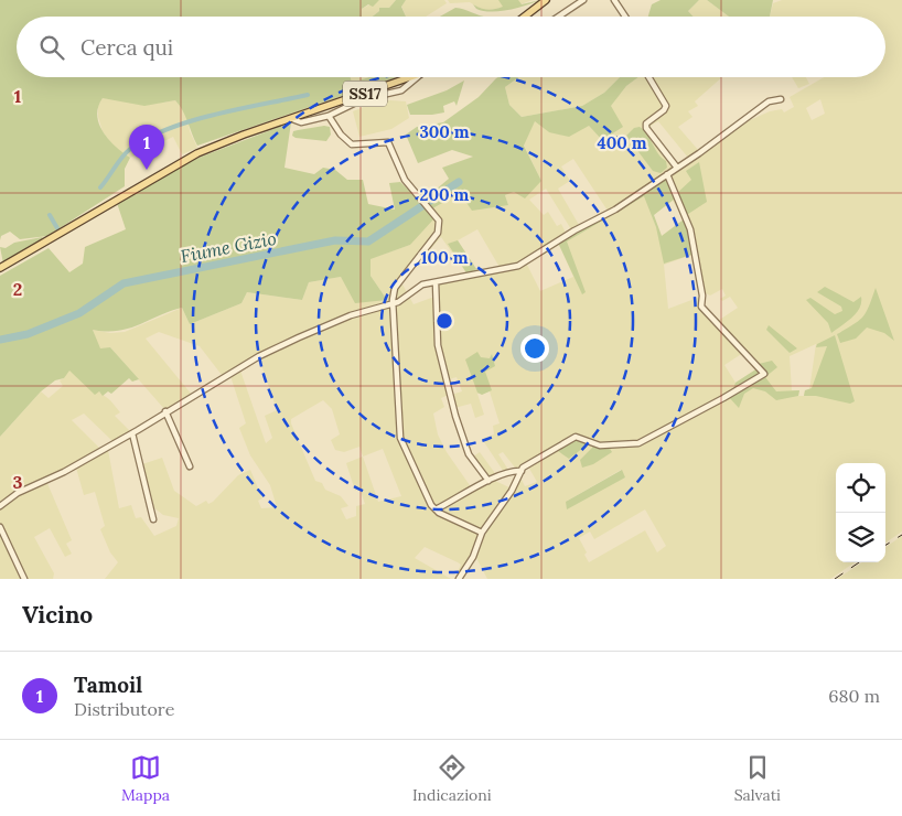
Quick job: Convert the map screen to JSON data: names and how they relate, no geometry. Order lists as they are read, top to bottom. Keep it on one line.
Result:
{"streets":{"main road":["SS17"]},"water":["Fiume Gizio"],"page":{"search":"Cerca qui","pins":"1","heading":"Vicino","list":[{"mark":"1","name":"Tamoil","note":"Distributore","value":"680 m"}],"nav":["Mappa","Indicazioni","Salvati"]},"grid":{"rows":["1","2","3"]},"rings":["300 m","400 m","200 m","100 m"]}
